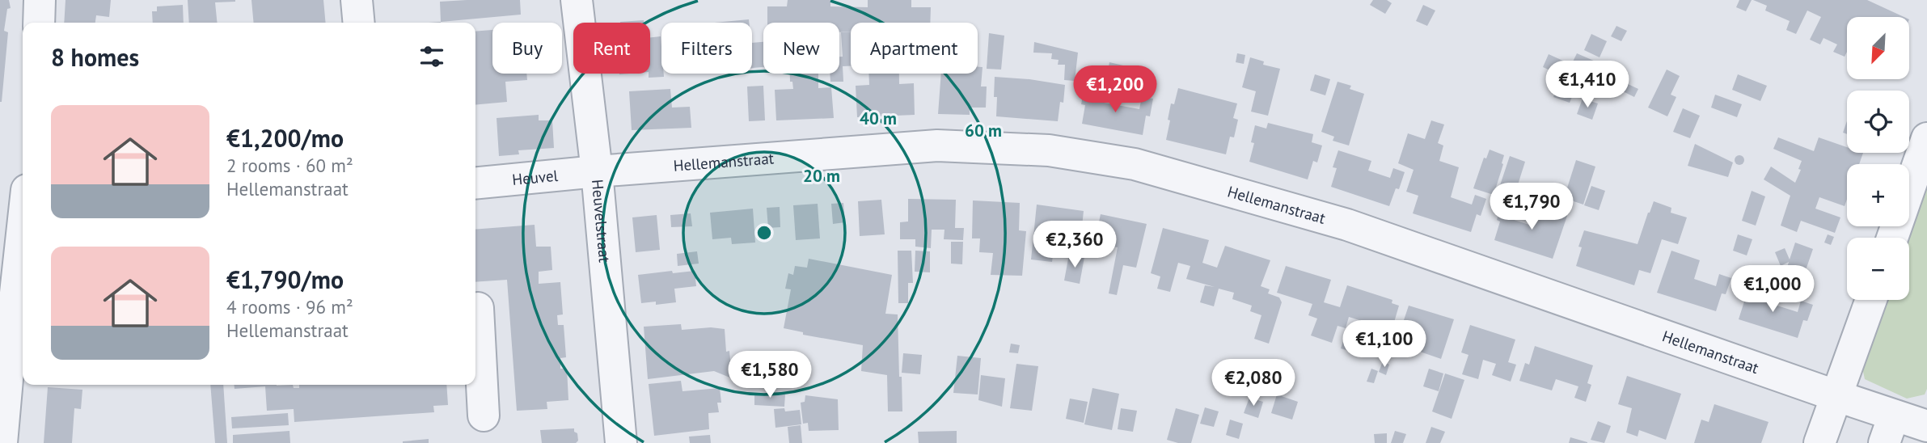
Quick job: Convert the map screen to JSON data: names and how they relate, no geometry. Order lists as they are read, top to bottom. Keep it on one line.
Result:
{"streets":{"street":["Hellemanstraat","Heuvel","Heuvelstraat"]},"crossings":[["Hellemanstraat","Heuvel"],["Hellemanstraat","Heuvelstraat"],["Heuvel","Heuvelstraat"]],"north":"bottom left","page":{"map_buttons":["+","−"],"chip":["Buy","Rent","Filters","New","Apartment"],"heading":"8 homes","price":["€1,410","€1,200","€1,790","€2,360","€1,000","€1,100","€1,580","€2,080"],"list":[{"name":"€1,200/mo","note":"2 rooms · 60 m² · Hellemanstraat"},{"name":"€1,790/mo","note":"4 rooms · 96 m² · Hellemanstraat"}]},"rings":["40 m","60 m","20 m"]}
